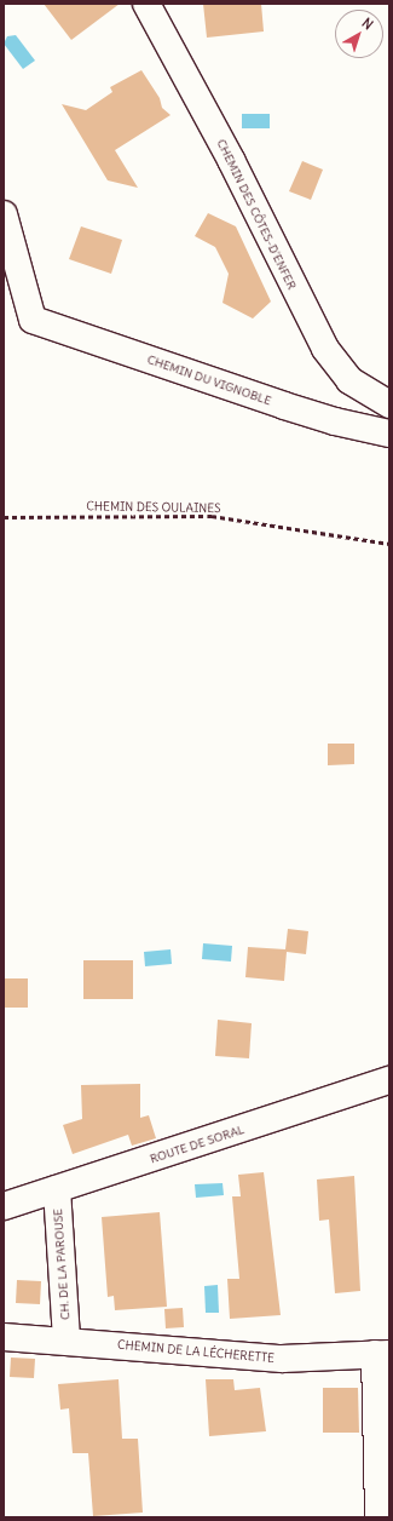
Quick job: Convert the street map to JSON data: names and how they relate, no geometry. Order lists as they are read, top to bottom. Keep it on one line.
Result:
{"streets":{"street":["CHEMIN DES CÔTES-D'ENFER","CHEMIN DU VIGNOBLE","ROUTE DE SORAL","CH. DE LA PAROUSE","CHEMIN DE LA LÉCHERETTE"],"path":["CHEMIN DES OULAINES"]},"crossings":[["ROUTE DE SORAL","CH. DE LA PAROUSE"],["CH. DE LA PAROUSE","CHEMIN DE LA LÉCHERETTE"]],"north":"top right"}
